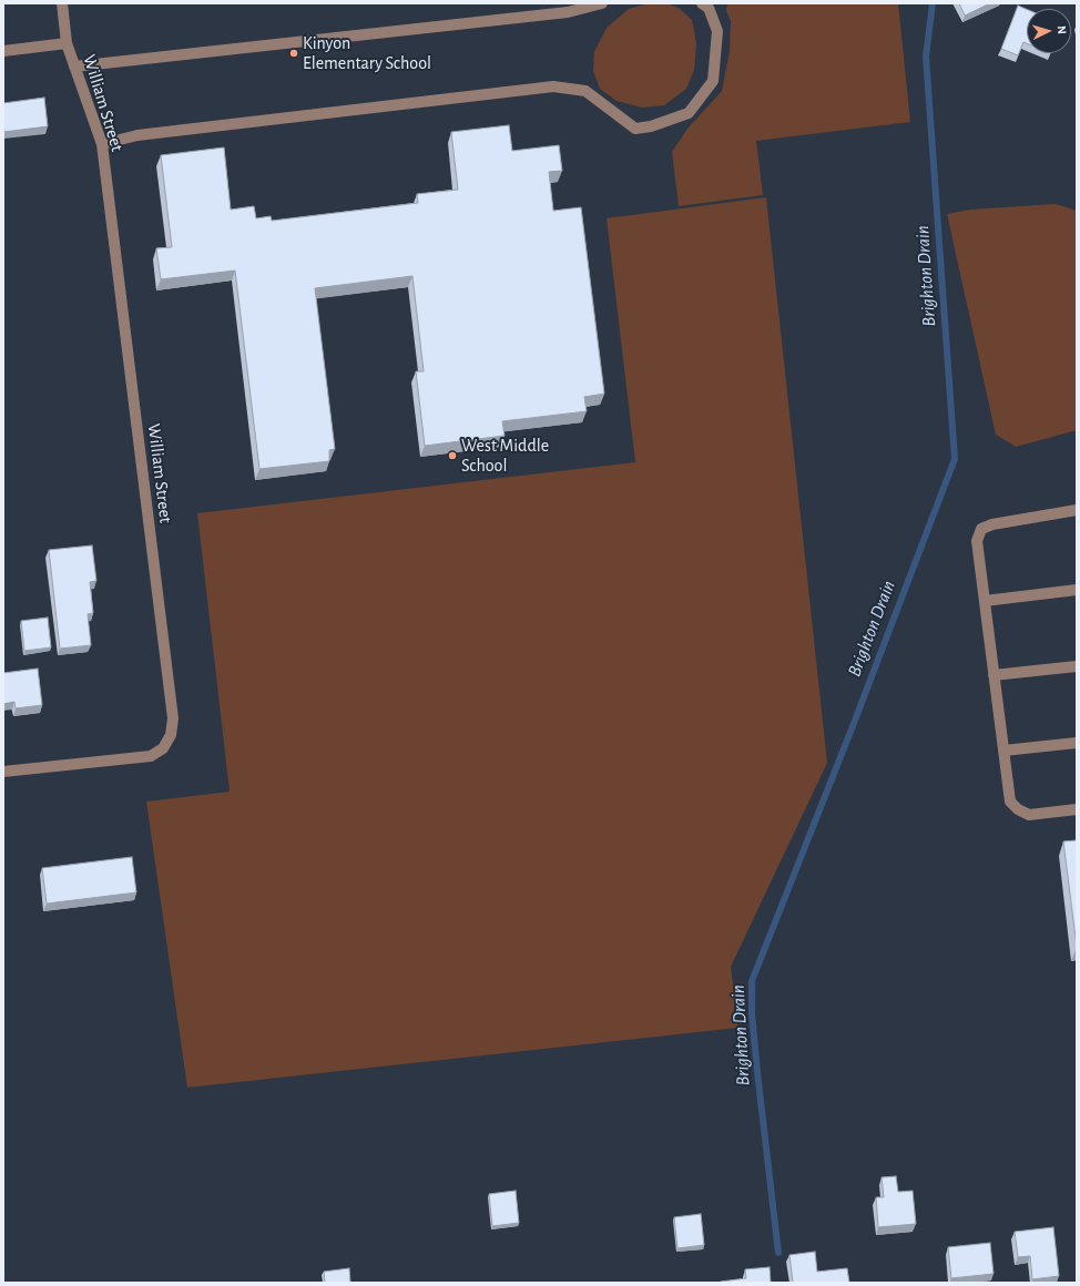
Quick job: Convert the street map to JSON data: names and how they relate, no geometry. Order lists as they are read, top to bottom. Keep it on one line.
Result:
{"streets":{"street":["William Street"]},"water":["Brighton Drain"],"places":["Kinyon Elementary School","West Middle School"],"north":"right"}
